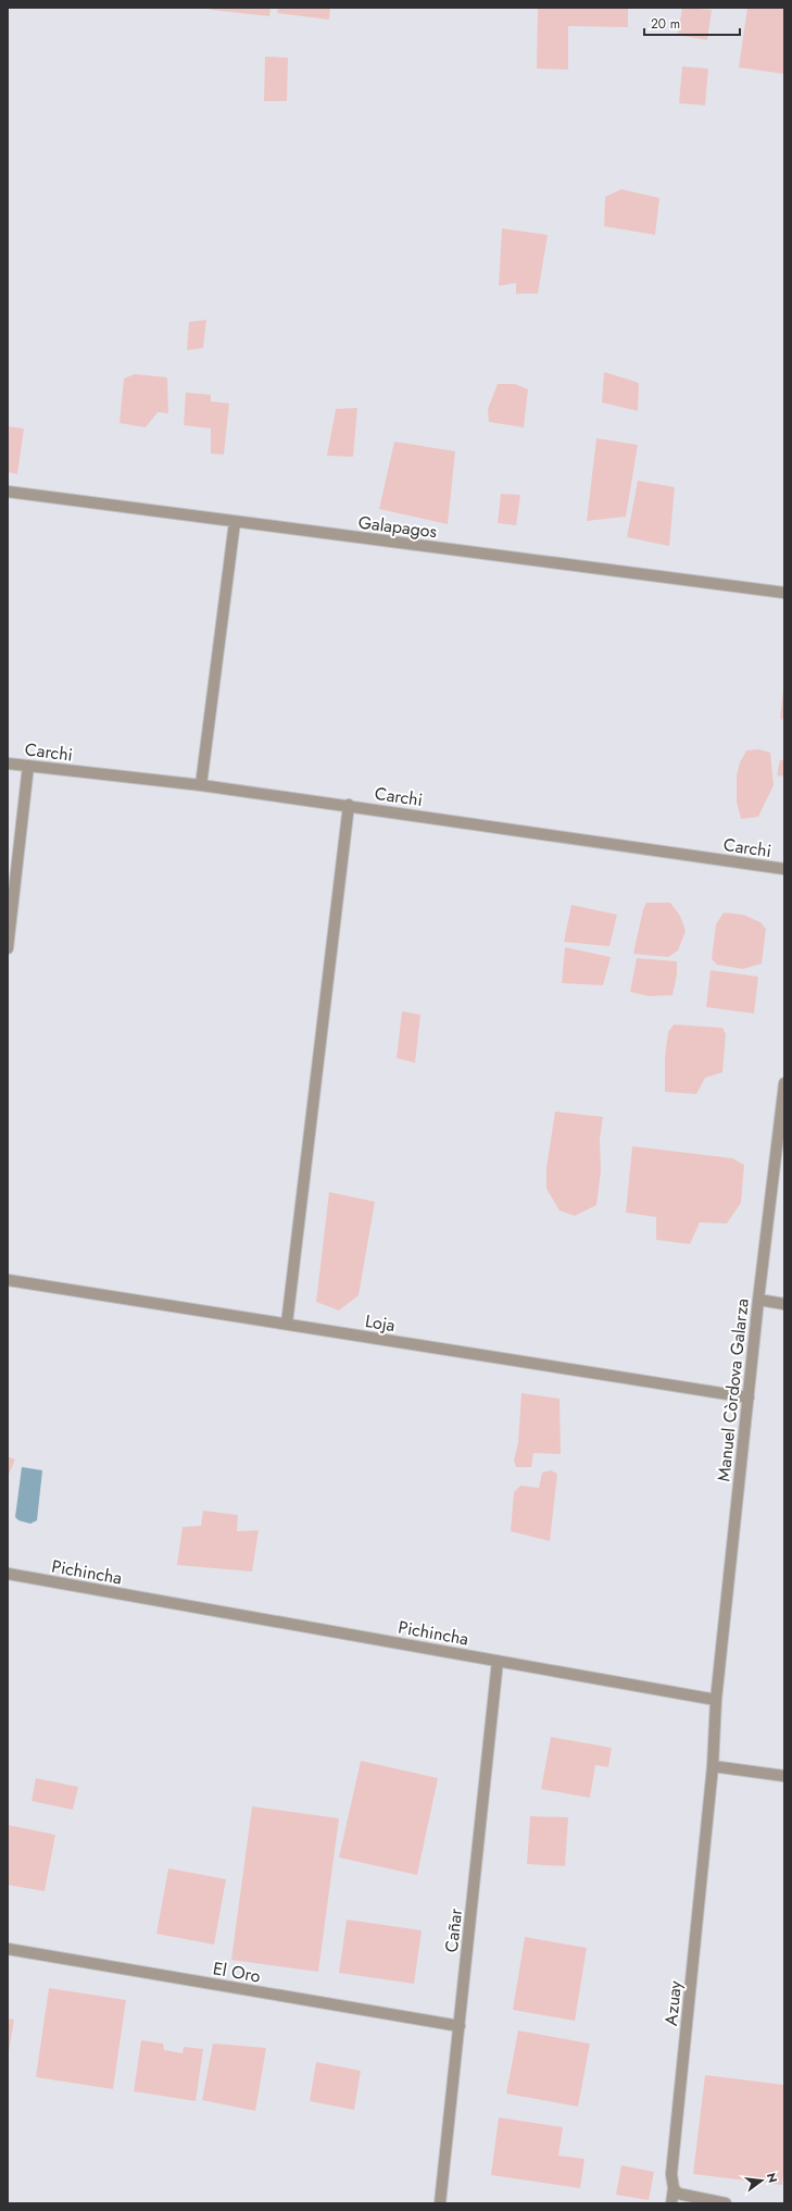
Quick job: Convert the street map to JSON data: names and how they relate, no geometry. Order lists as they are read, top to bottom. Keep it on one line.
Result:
{"streets":{"street":["Galapagos","Carchi","Loja","Manuel Còrdova Galarza","Pichincha","Cañar","El Oro","Azuay"]},"crossings":[["Loja","Manuel Còrdova Galarza"],["Manuel Còrdova Galarza","Pichincha"],["Pichincha","Cañar"],["Cañar","El Oro"]],"scale_bar":"20 m","north":"right"}
